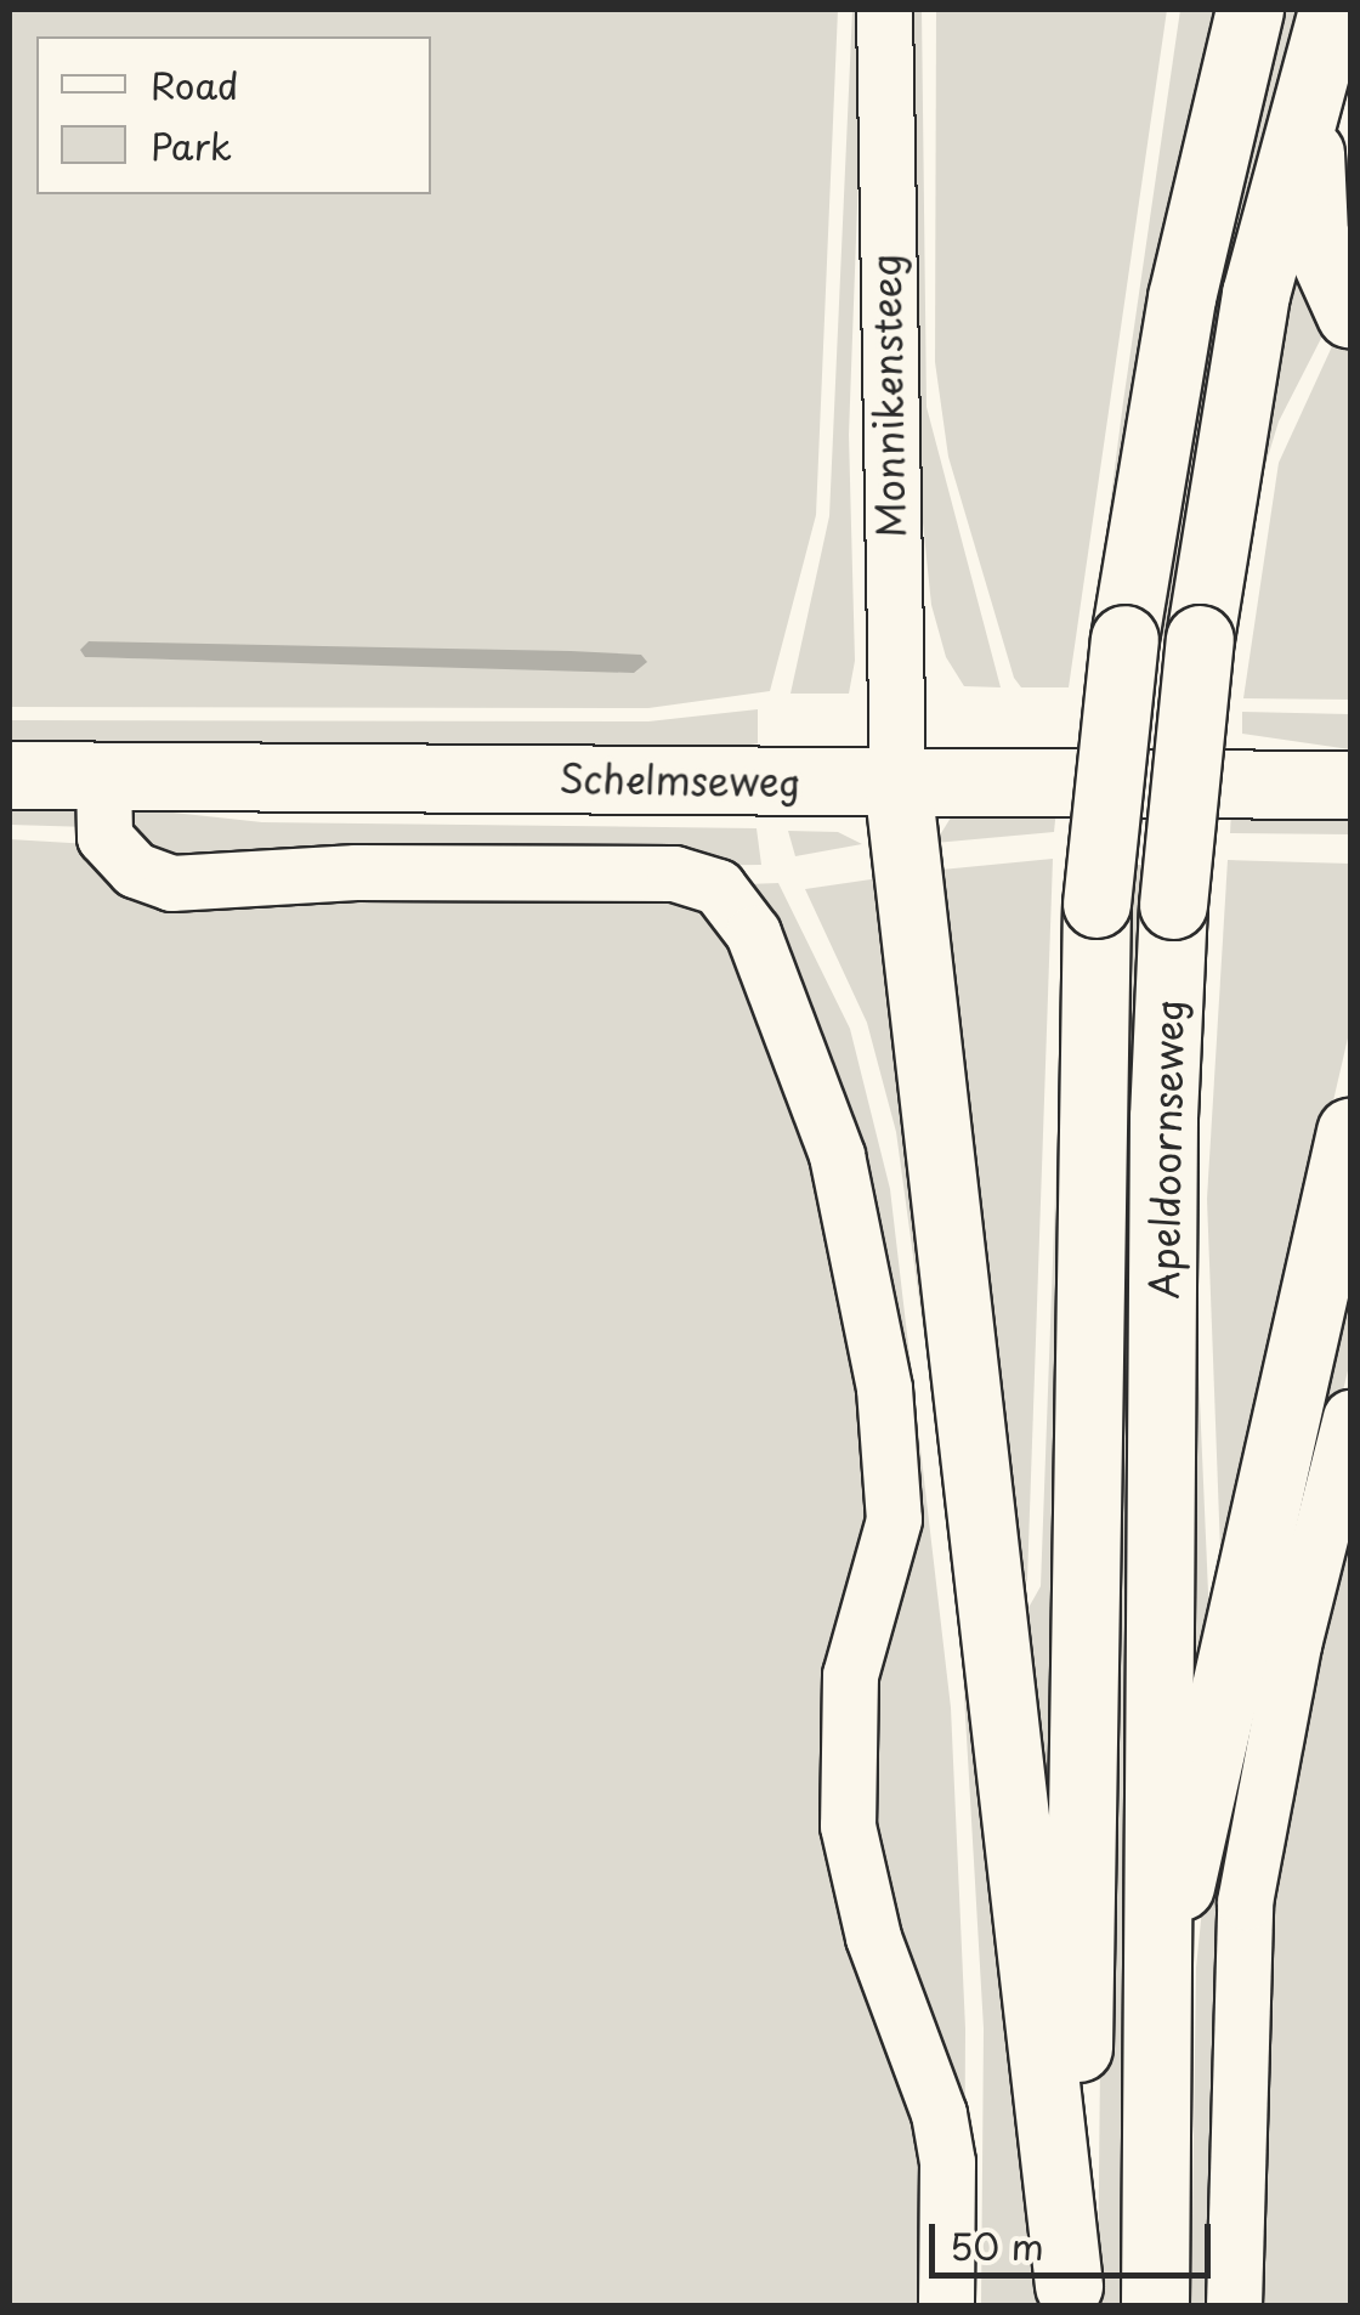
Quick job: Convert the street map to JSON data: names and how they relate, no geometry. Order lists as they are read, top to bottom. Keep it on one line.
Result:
{"streets":{"main road":["Schelmseweg","Apeldoornseweg"],"street":["Monnikensteeg"]},"crossings":[["Monnikensteeg","Schelmseweg"]],"legend":["Road","Park"],"scale_bar":"50 m"}
